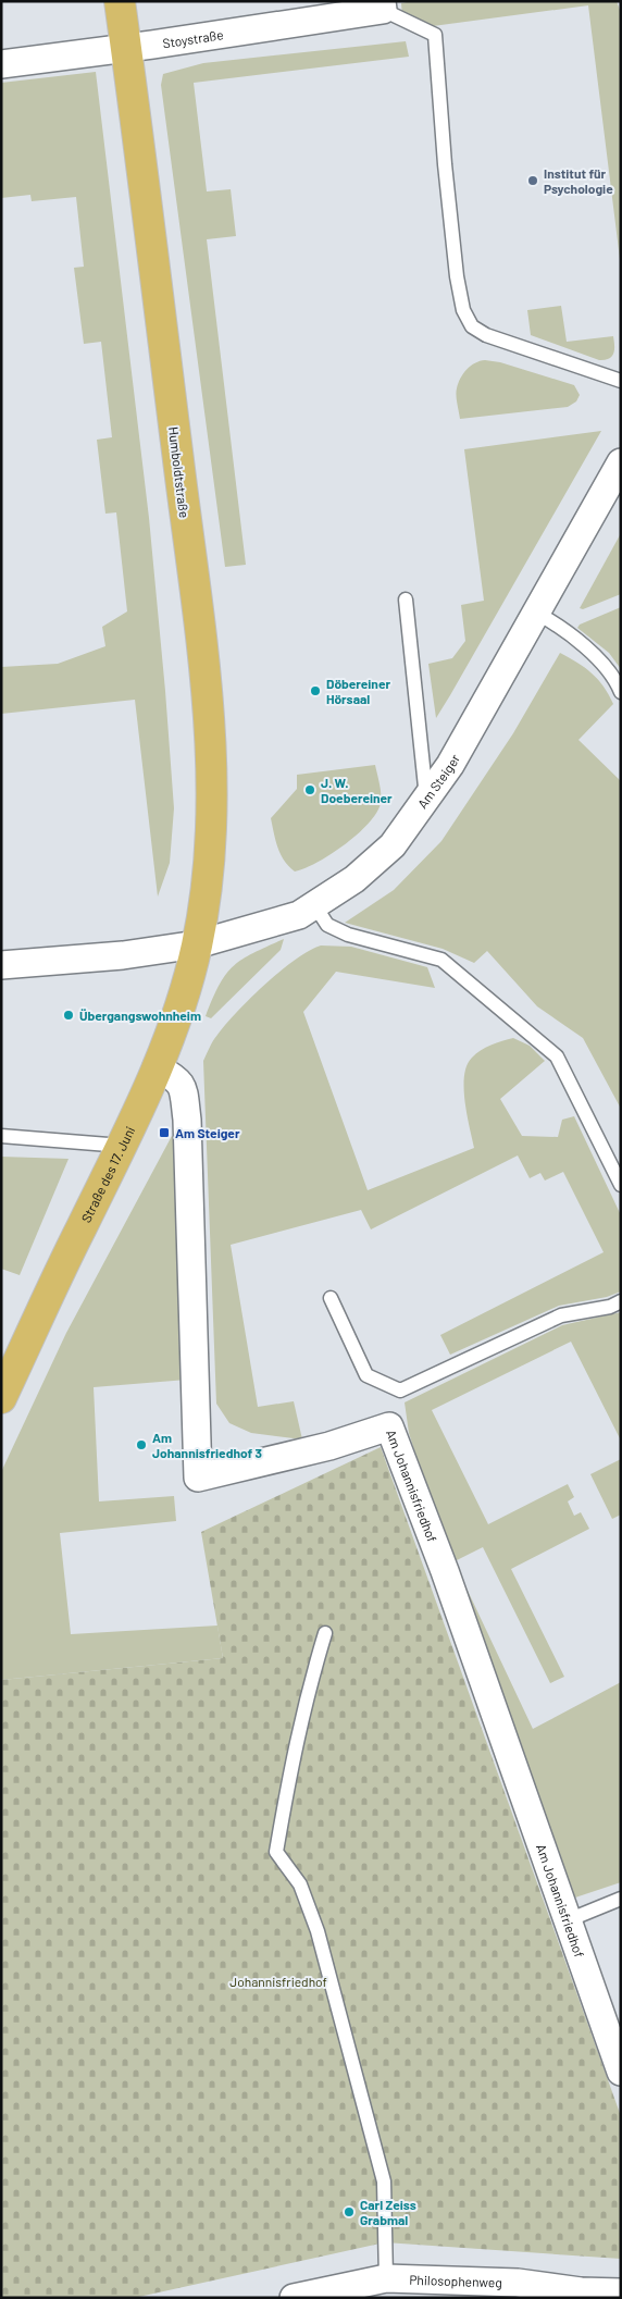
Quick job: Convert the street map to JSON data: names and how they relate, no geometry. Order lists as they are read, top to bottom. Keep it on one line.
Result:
{"streets":{"main road":["Humboldtstraße","Straße des 17. Juni"],"street":["Stoystraße","Am Steiger","Am Johannisfriedhof","Philosophenweg"]},"crossings":[["Stoystraße","Humboldtstraße"],["Humboldtstraße","Am Steiger"],["Humboldtstraße","Straße des 17. Juni"],["Am Steiger","Straße des 17. Juni"],["Straße des 17. Juni","Am Johannisfriedhof"]],"parks":["Johannisfriedhof"],"places":{"other":["Institut für Psychologie","Döbereiner Hörsaal","J. W. Doebereiner","Übergangswohnheim","Am Johannisfriedhof 3","Carl Zeiss Grabmal"],"transit":["Am Steiger"]}}
